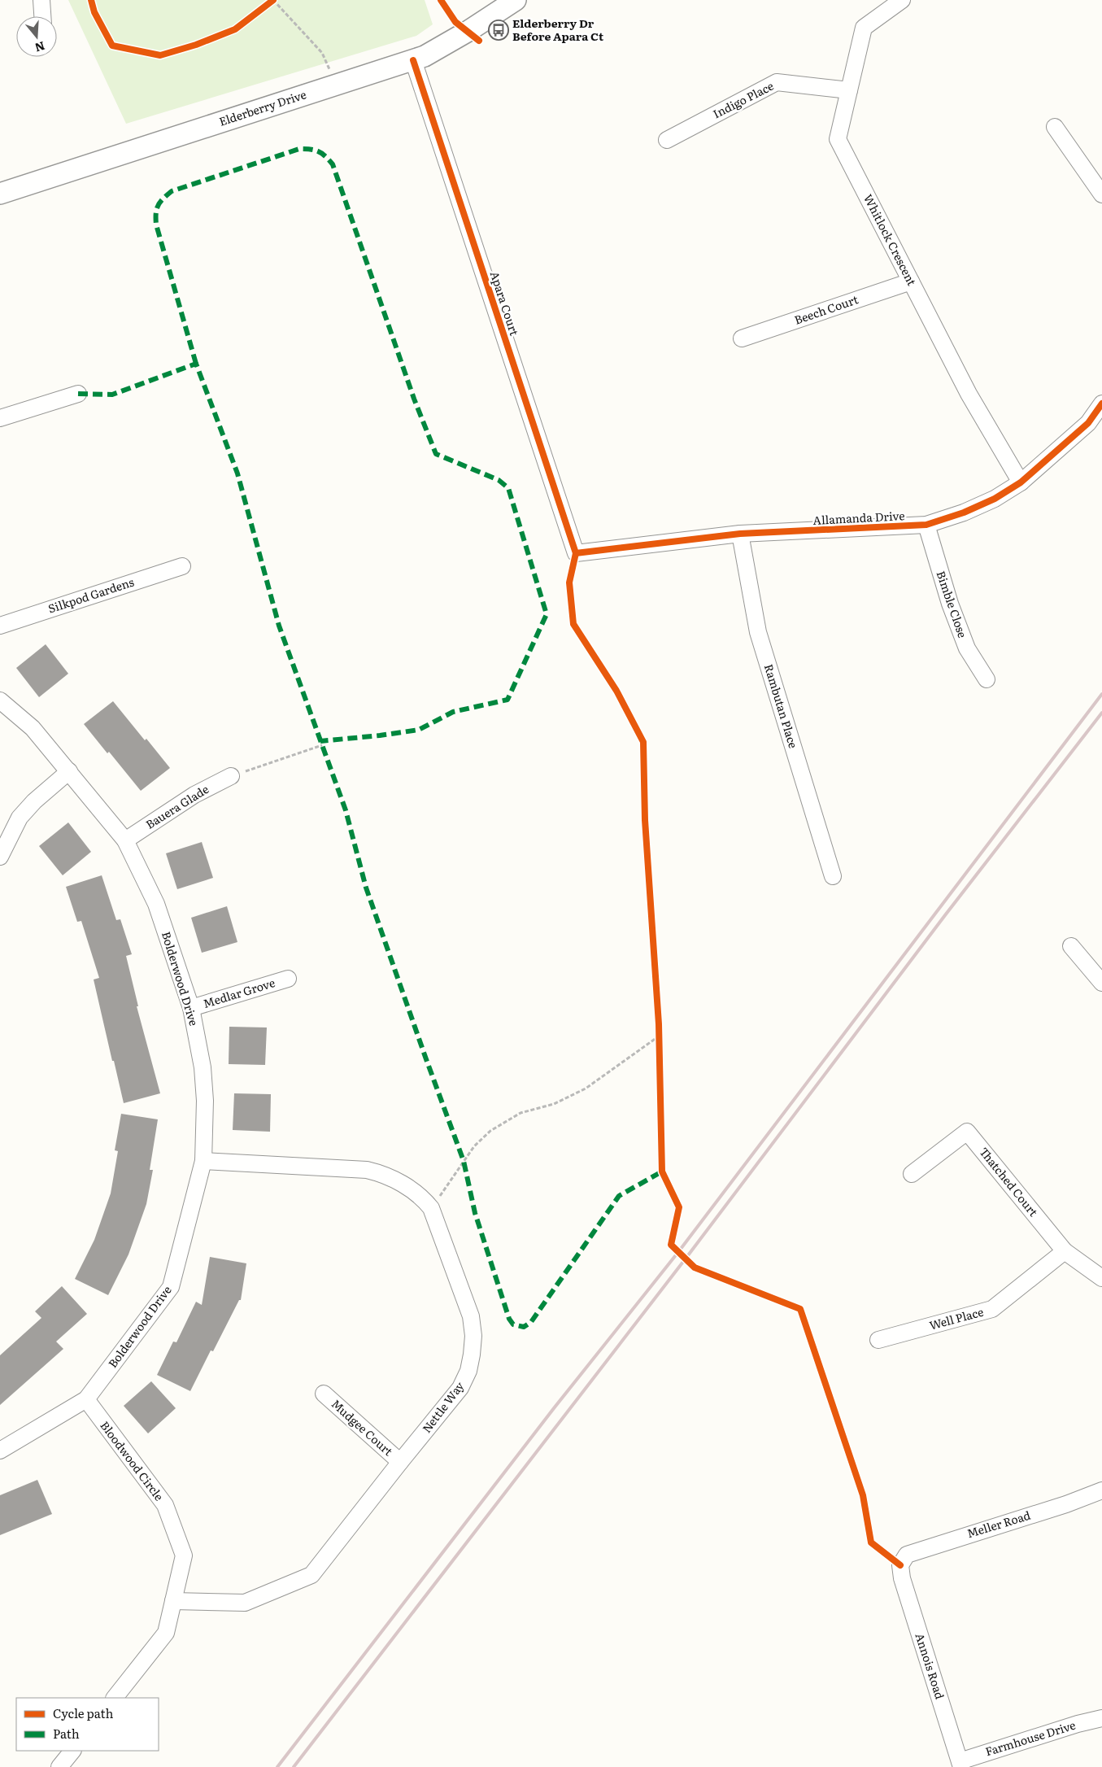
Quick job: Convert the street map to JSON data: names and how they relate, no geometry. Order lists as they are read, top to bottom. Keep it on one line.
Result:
{"streets":{"street":["Indigo Place","Elderberry Drive","Whitlock Crescent","Apara Court","Beech Court","Allamanda Drive","Silkpod Gardens","Bimble Close","Rambutan Place","Bauera Glade","Bolderwood Drive","Medlar Grove","Thatched Court","Well Place","Nettle Way","Mudgee Court","Bloodwood Circle","Meller Road","Annois Road","Farmhouse Drive"]},"crossings":[["Indigo Place","Whitlock Crescent"],["Elderberry Drive","Apara Court"],["Whitlock Crescent","Beech Court"],["Whitlock Crescent","Allamanda Drive"],["Apara Court","Allamanda Drive"],["Allamanda Drive","Bimble Close"],["Allamanda Drive","Rambutan Place"],["Bauera Glade","Bolderwood Drive"],["Bolderwood Drive","Medlar Grove"],["Bolderwood Drive","Nettle Way"],["Bolderwood Drive","Bloodwood Circle"],["Thatched Court","Well Place"],["Nettle Way","Mudgee Court"],["Nettle Way","Bloodwood Circle"],["Meller Road","Annois Road"],["Annois Road","Farmhouse Drive"]],"places":{"bus stop":["Elderberry Dr Before Apara Ct"]},"legend":["Cycle path","Path"],"north":"bottom"}
